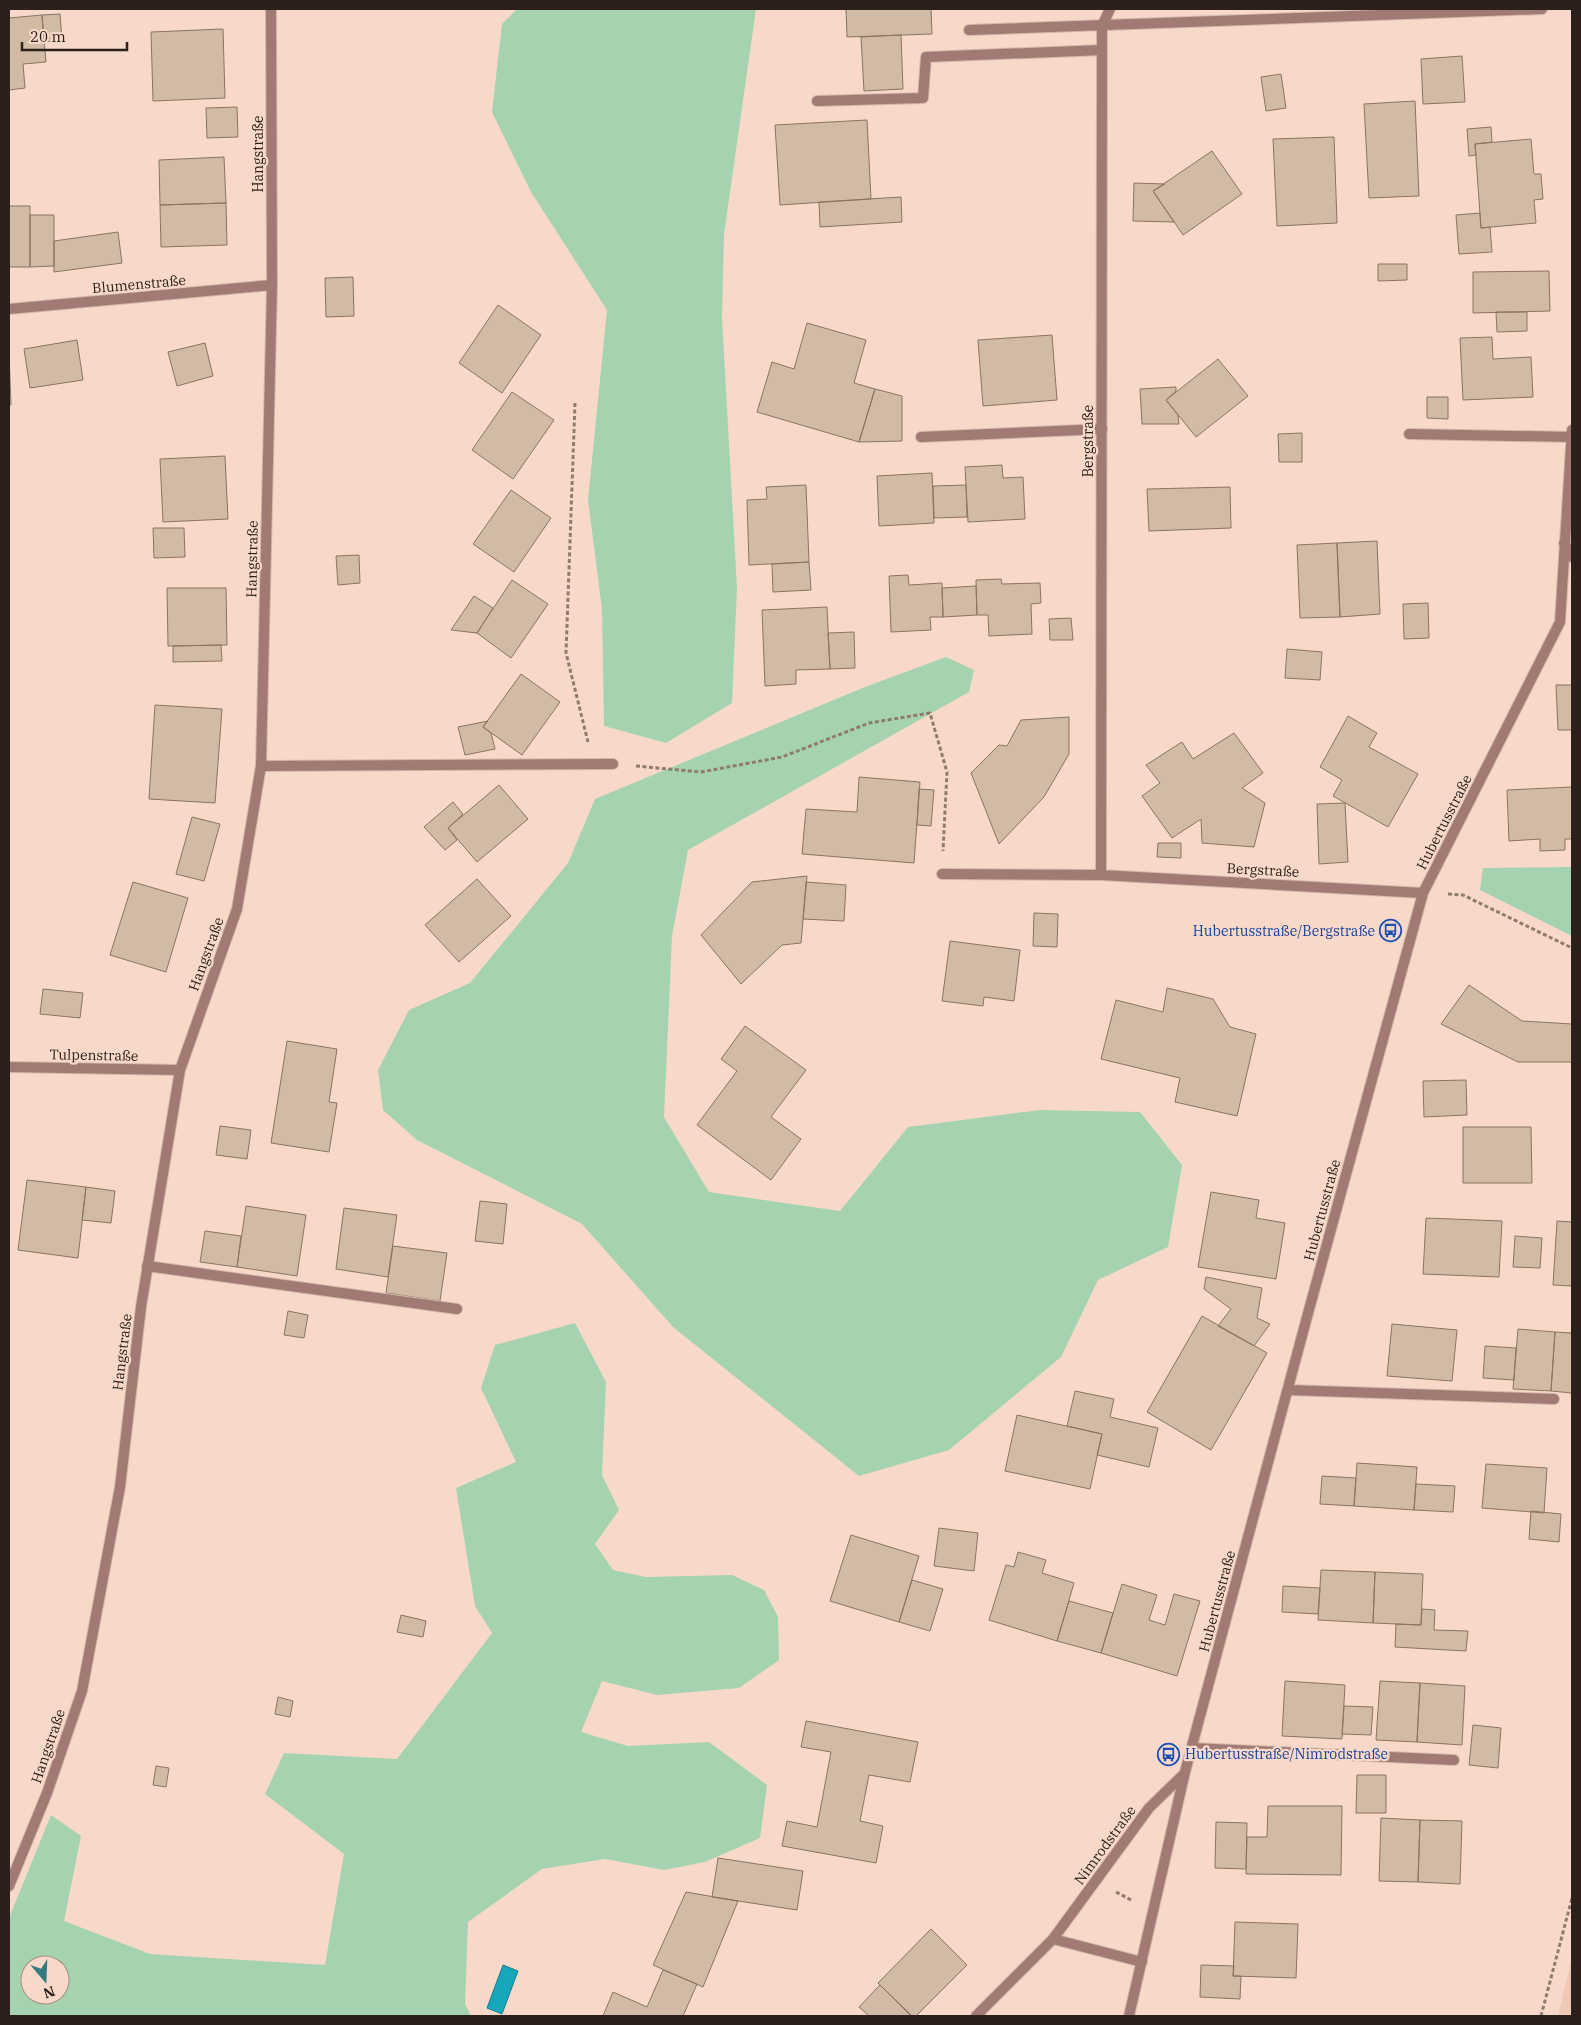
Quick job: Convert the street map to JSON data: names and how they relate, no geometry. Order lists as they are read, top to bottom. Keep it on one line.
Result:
{"streets":{"street":["Hangstraße","Blumenstraße","Bergstraße","Hubertusstraße","Tulpenstraße","Nimrodstraße"]},"crossings":[["Hangstraße","Blumenstraße"],["Hangstraße","Tulpenstraße"],["Bergstraße","Hubertusstraße"],["Hubertusstraße","Nimrodstraße"]],"places":{"bus stop":["Hubertusstraße/Bergstraße","Hubertusstraße/Nimrodstraße"]},"scale_bar":"20 m","north":"bottom"}
